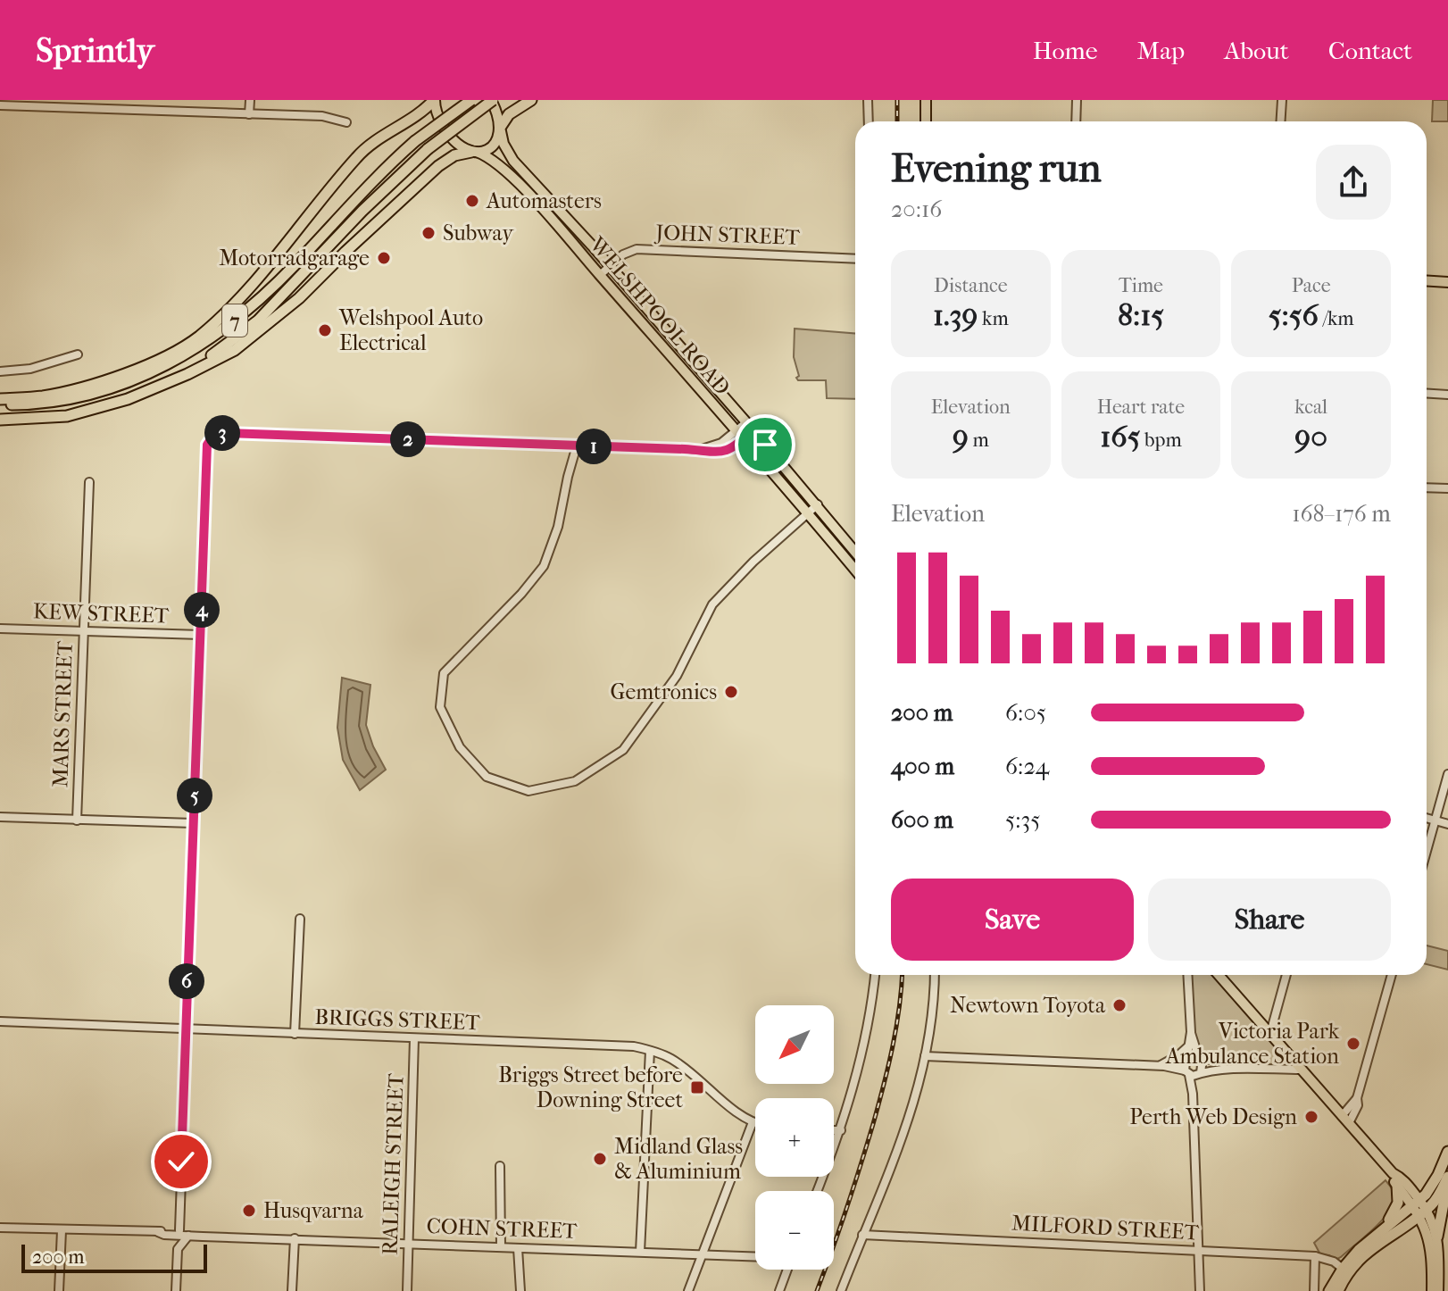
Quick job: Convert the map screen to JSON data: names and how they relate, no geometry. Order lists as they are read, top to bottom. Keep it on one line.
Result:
{"streets":{"highway":["7"],"main road":["WELSHPOOL ROAD"],"street":["JOHN STREET","KEW STREET","MARS STREET","BRIGGS STREET","RALEIGH STREET","MILFORD STREET","COHN STREET"]},"crossings":[["JOHN STREET","WELSHPOOL ROAD"],["WELSHPOOL ROAD","7"],["KEW STREET","MARS STREET"],["BRIGGS STREET","RALEIGH STREET"],["RALEIGH STREET","COHN STREET"]],"places":{"other":["Automasters","Subway","Motorradgarage","Welshpool Auto Electrical","Gemtronics","Newtown Toyota","Victoria Park Ambulance Station","Perth Web Design","Midland Glass & Aluminium","Husqvarna"],"transit":["Briggs Street before Downing Street"]},"scale_bar":"200 m","north":"bottom left","page":{"header":"Sprintly","nav":["Home","Map","About","Contact"],"heading":["Evening run","20:16"],"stats":[["Distance","1.39 km"],["Time","8:15"],["Pace","5:56 /km"],["Elevation","9 m"],["Heart rate","165 bpm"],["kcal","90"]],"pins":["3","2","1","4","5","6"],"chart":["Elevation","168–176 m"],"list":[{"name":"200 m","note":"6:05"},{"name":"400 m","note":"6:24"},{"name":"600 m","note":"5:35"}],"buttons":["Save","Share"],"map_buttons":["+","−"],"scale":"200 m"}}
